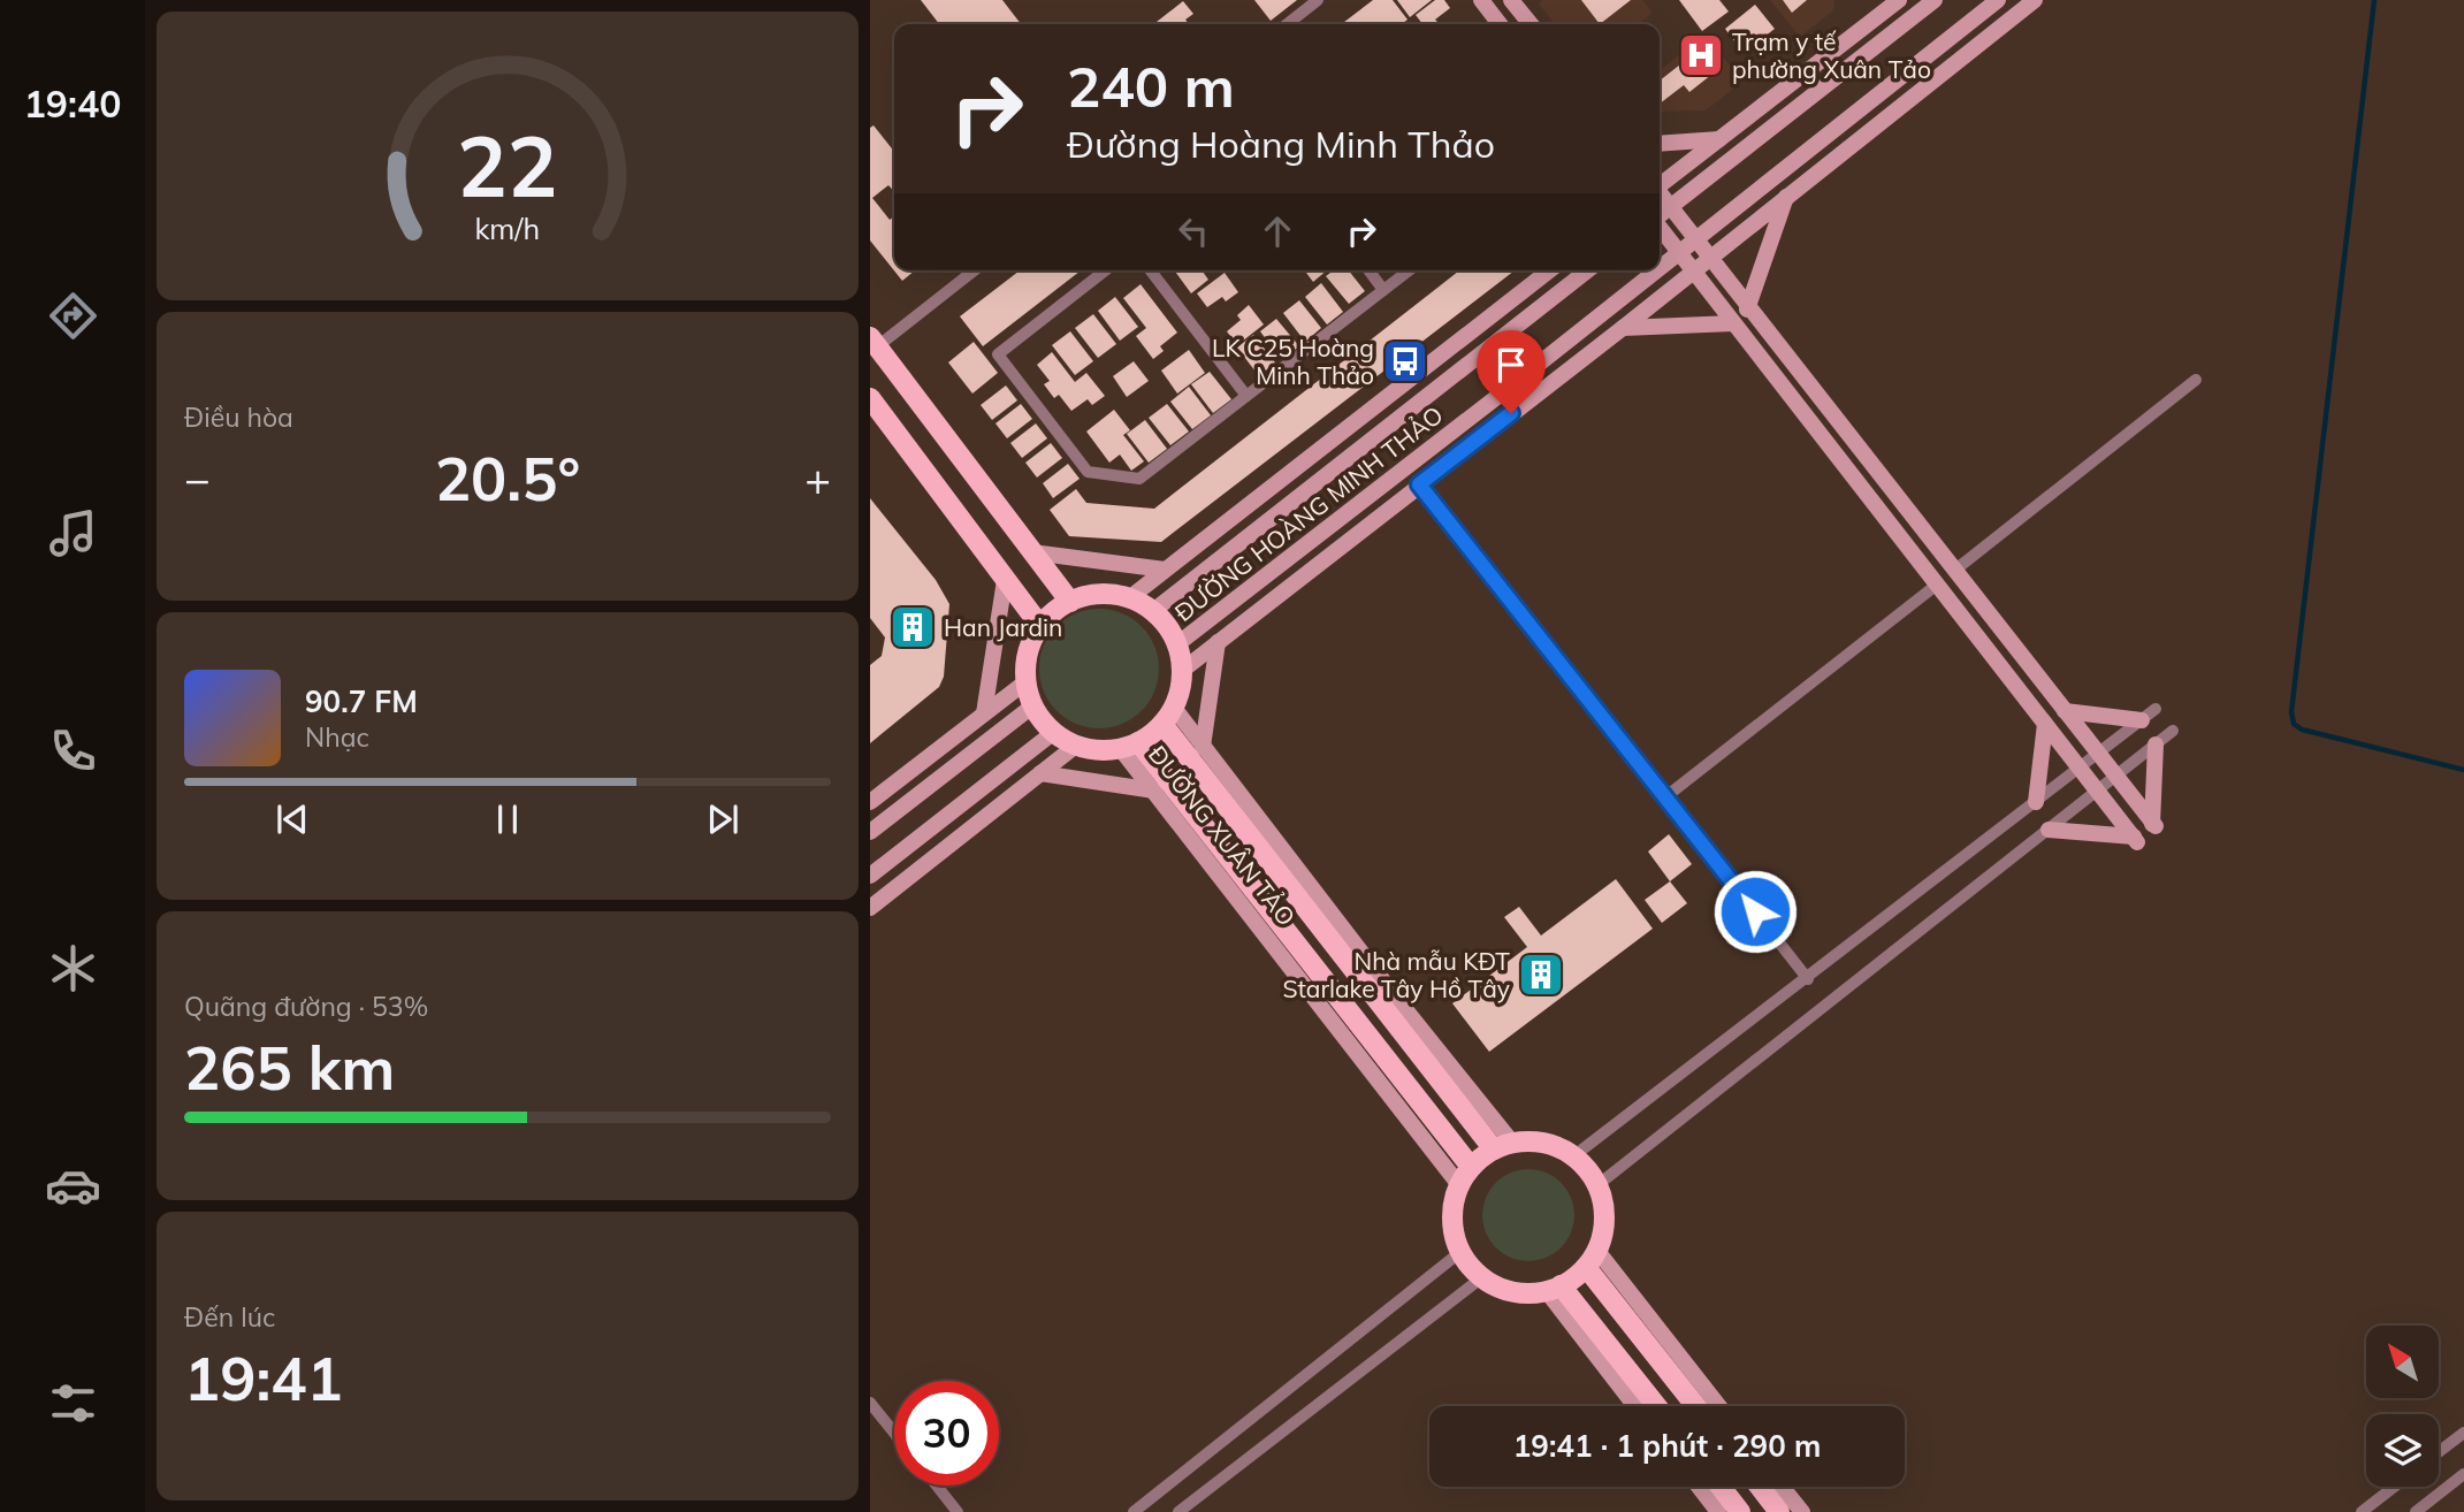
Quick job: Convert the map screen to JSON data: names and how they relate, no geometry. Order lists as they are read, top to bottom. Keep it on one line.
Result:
{"streets":{"main road":["ĐƯỜNG HOÀNG MINH THẢO","ĐƯỜNG XUÂN TẢO"]},"crossings":[["ĐƯỜNG HOÀNG MINH THẢO","ĐƯỜNG XUÂN TẢO"]],"places":{"hospital":["Trạm y tế phường Xuân Tảo"],"bus stop":["LK C25 Hoàng Minh Thảo"],"building":["Han Jardin","Nhà mẫu KĐT Starlake Tây Hồ Tây"]},"north":"top left","page":{"tabs":"19:40","turn":["240 m","Đường Hoàng Minh Thảo"],"tile":["Điều hòa",["Quãng đường · 53%","265 km"],["Đến lúc","19:41"]],"heat":["−","20.5°","+"],"song":["90.7 FM","Nhạc"],"limit":"30","trip":"19:41 · 1 phút · 290 m","gauge":["22","km/h"]}}
